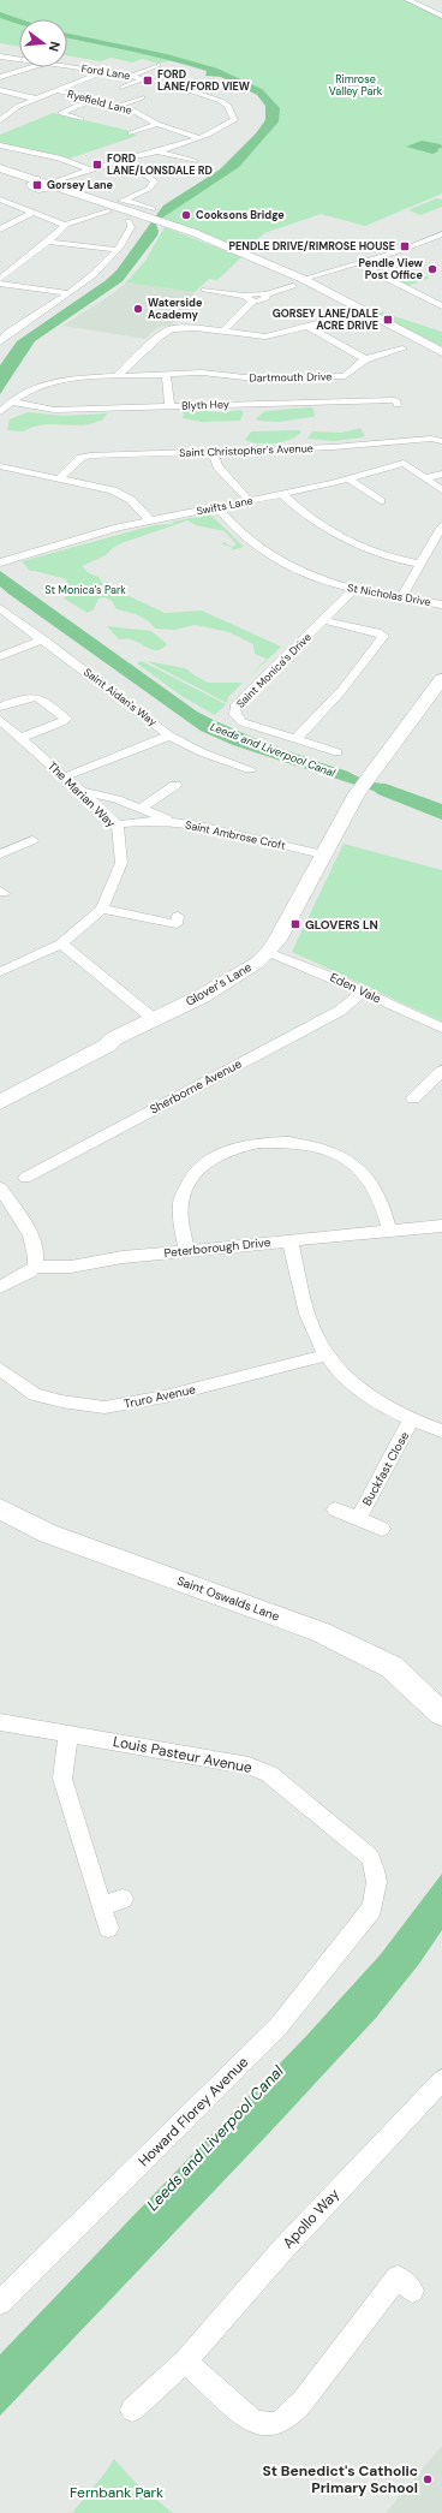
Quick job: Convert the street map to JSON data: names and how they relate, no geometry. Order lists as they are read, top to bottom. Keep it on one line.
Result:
{"streets":{"street":["Ford Lane","Ryefield Lane","Dartmouth Drive","Blyth Hey","Saint Christopher's Avenue","Swifts Lane","St Nicholas Drive","Saint Monica's Drive","Saint Aidan's Way","The Marian Way","Saint Ambrose Croft","Glover's Lane","Eden Vale","Sherborne Avenue","Peterborough Drive","Truro Avenue","Buckfast Close","Saint Oswalds Lane","Louis Pasteur Avenue","Howard Florey Avenue","Apollo Way"]},"crossings":[["Ford Lane","Ryefield Lane"],["Dartmouth Drive","Blyth Hey"],["Swifts Lane","St Nicholas Drive"],["St Nicholas Drive","Saint Monica's Drive"],["The Marian Way","Saint Ambrose Croft"],["Saint Ambrose Croft","Glover's Lane"],["Glover's Lane","Eden Vale"],["Eden Vale","Sherborne Avenue"],["Louis Pasteur Avenue","Howard Florey Avenue"]],"water":["Leeds and Liverpool Canal"],"parks":["Rimrose Valley Park","St Monica's Park","Fernbank Park"],"places":{"transit":["FORD LANE/FORD VIEW","FORD LANE/LONSDALE RD","Gorsey Lane","PENDLE DRIVE/RIMROSE HOUSE","GORSEY LANE/DALE ACRE DRIVE","GLOVERS LN"],"other":["Cooksons Bridge","Pendle View Post Office","Waterside Academy","St Benedict's Catholic Primary School"]},"north":"right"}
